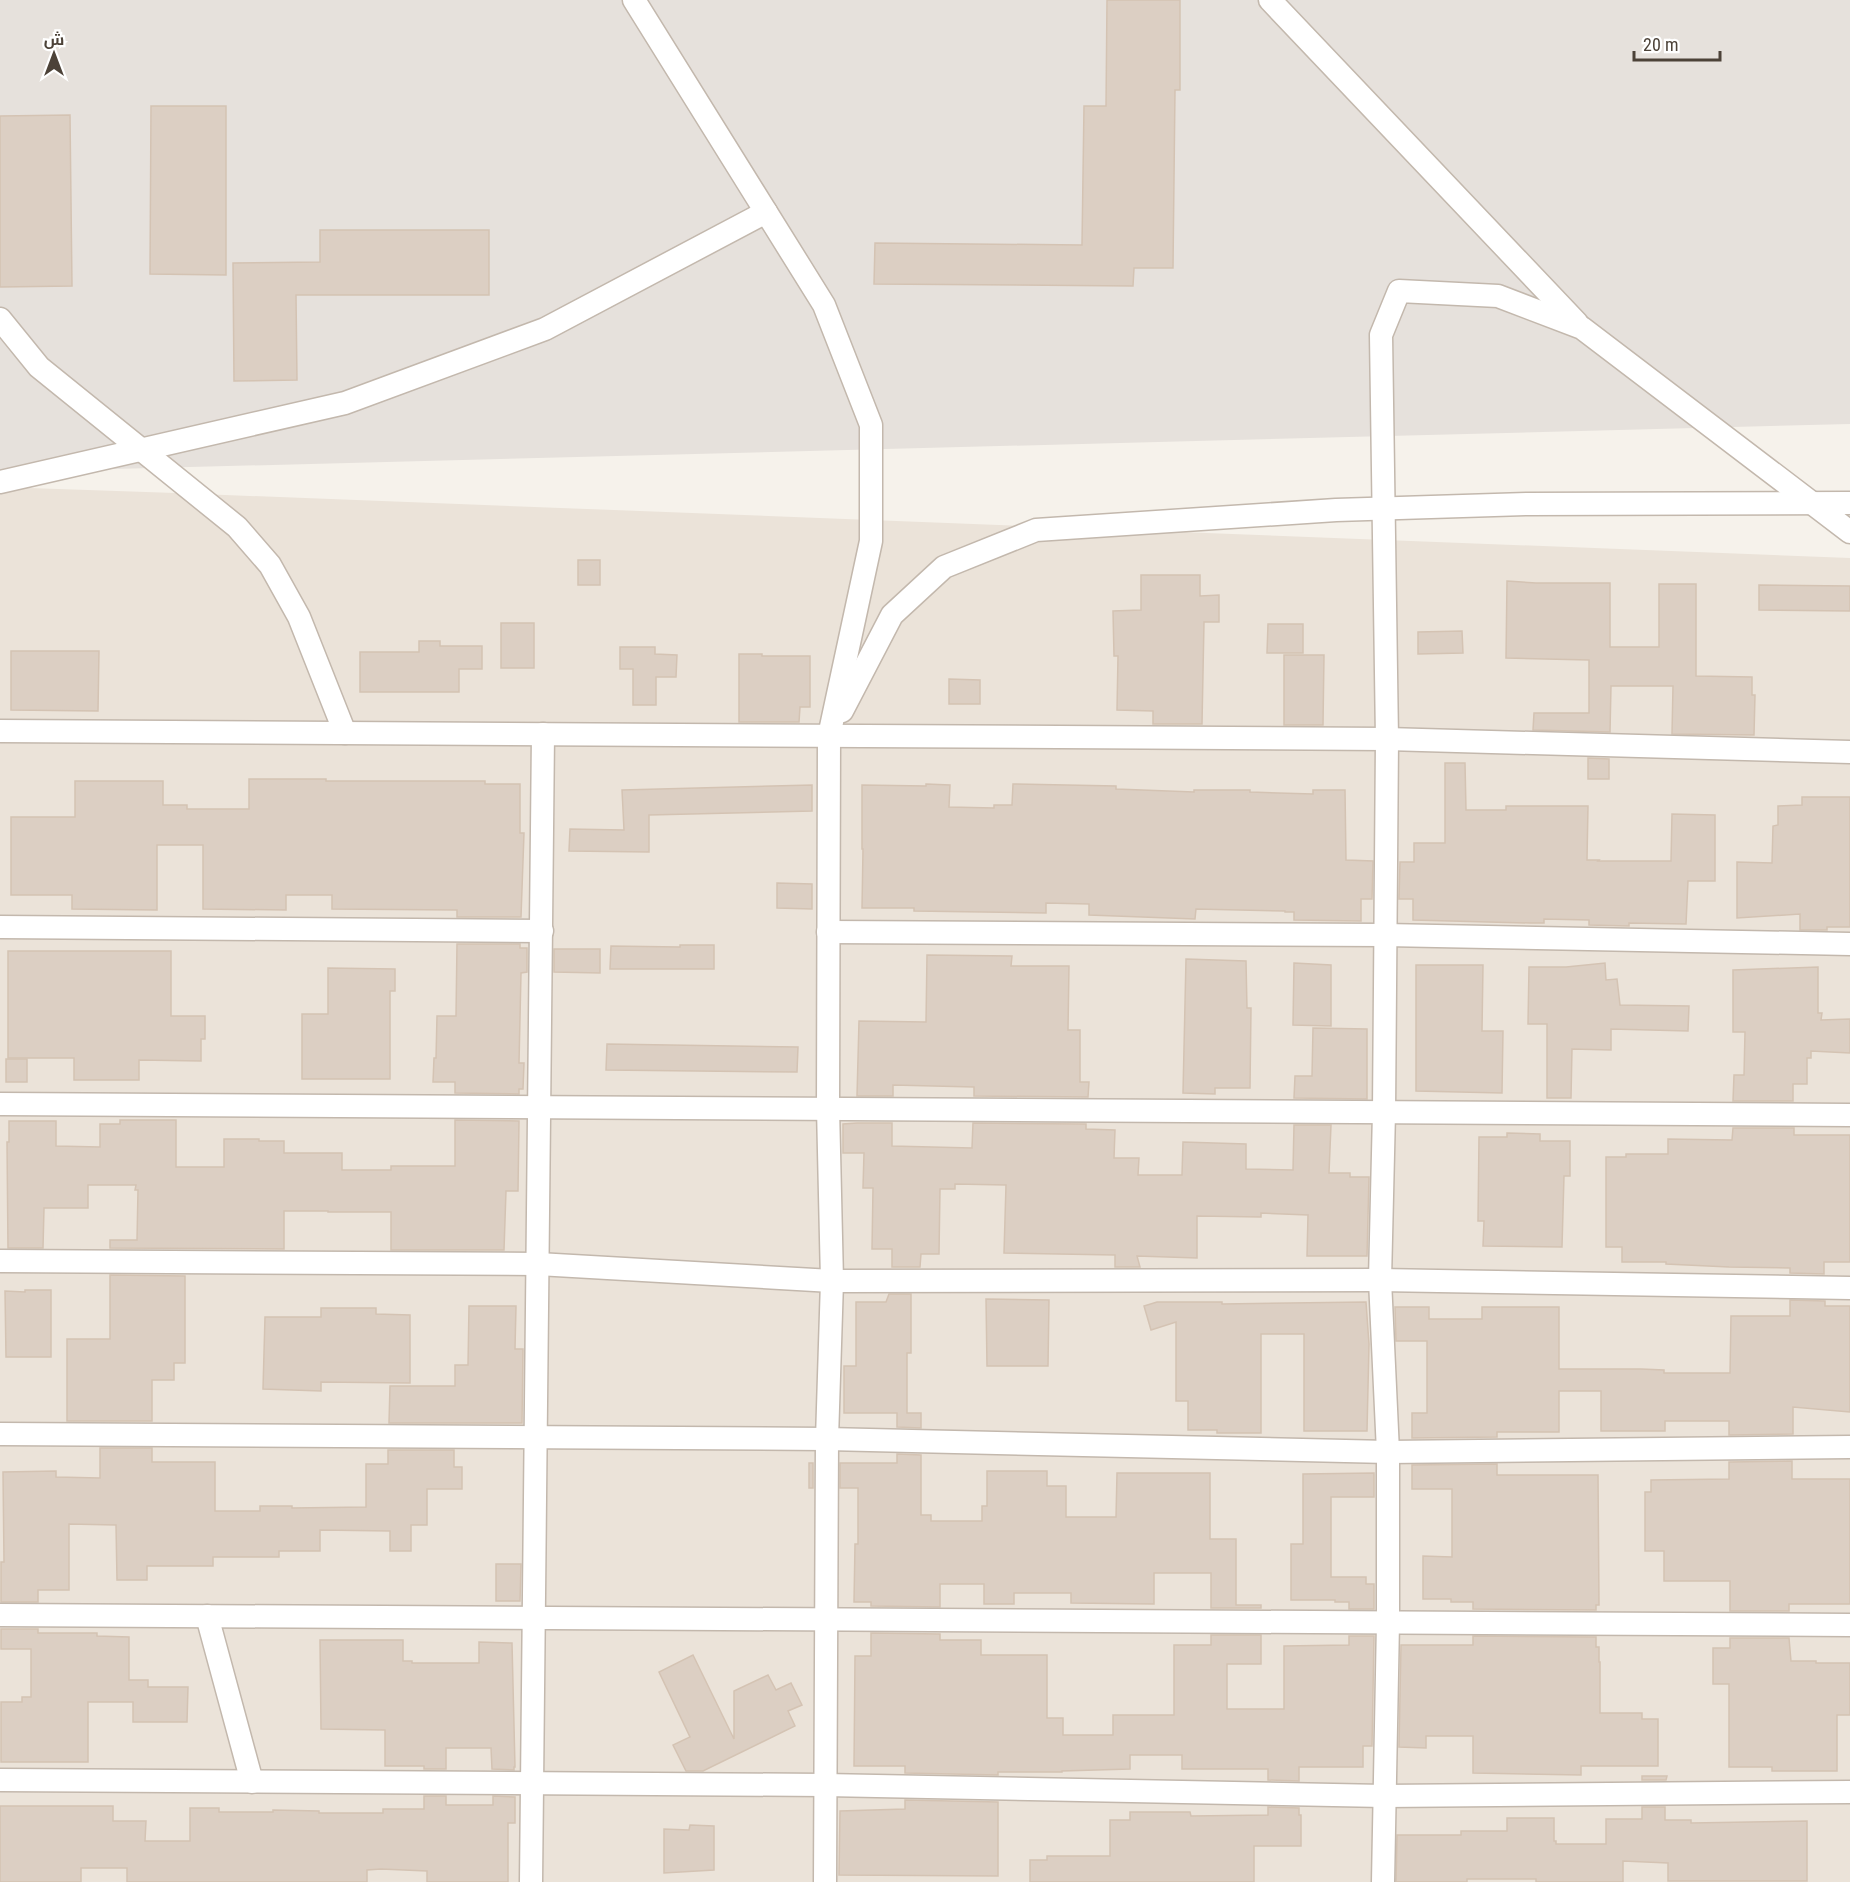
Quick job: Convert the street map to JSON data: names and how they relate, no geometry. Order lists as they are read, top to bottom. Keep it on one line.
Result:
{"scale_bar":"20 m","north":"top"}
